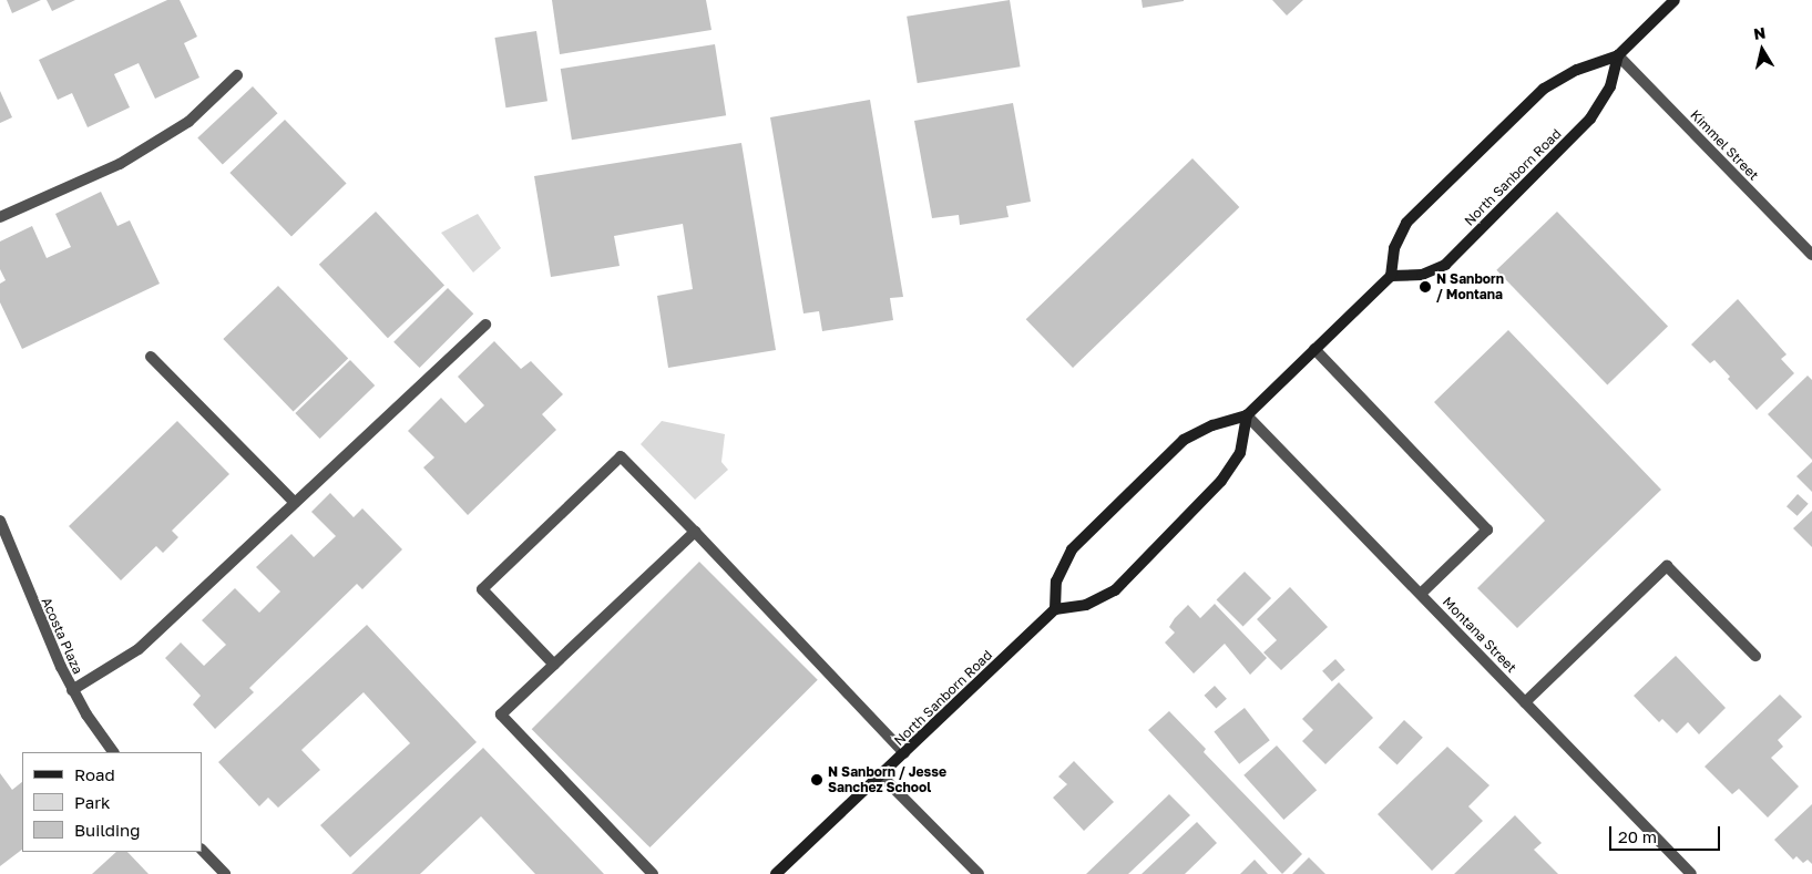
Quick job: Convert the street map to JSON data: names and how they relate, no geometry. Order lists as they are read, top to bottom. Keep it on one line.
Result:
{"streets":{"main road":["North Sanborn Road"],"street":["Kimmel Street","Montana Street","Acosta Plaza"]},"crossings":[["Kimmel Street","North Sanborn Road"]],"places":["N Sanborn / Montana","N Sanborn / Jesse Sanchez School"],"legend":["Road","Park","Building"],"scale_bar":"20 m","north":"top"}
